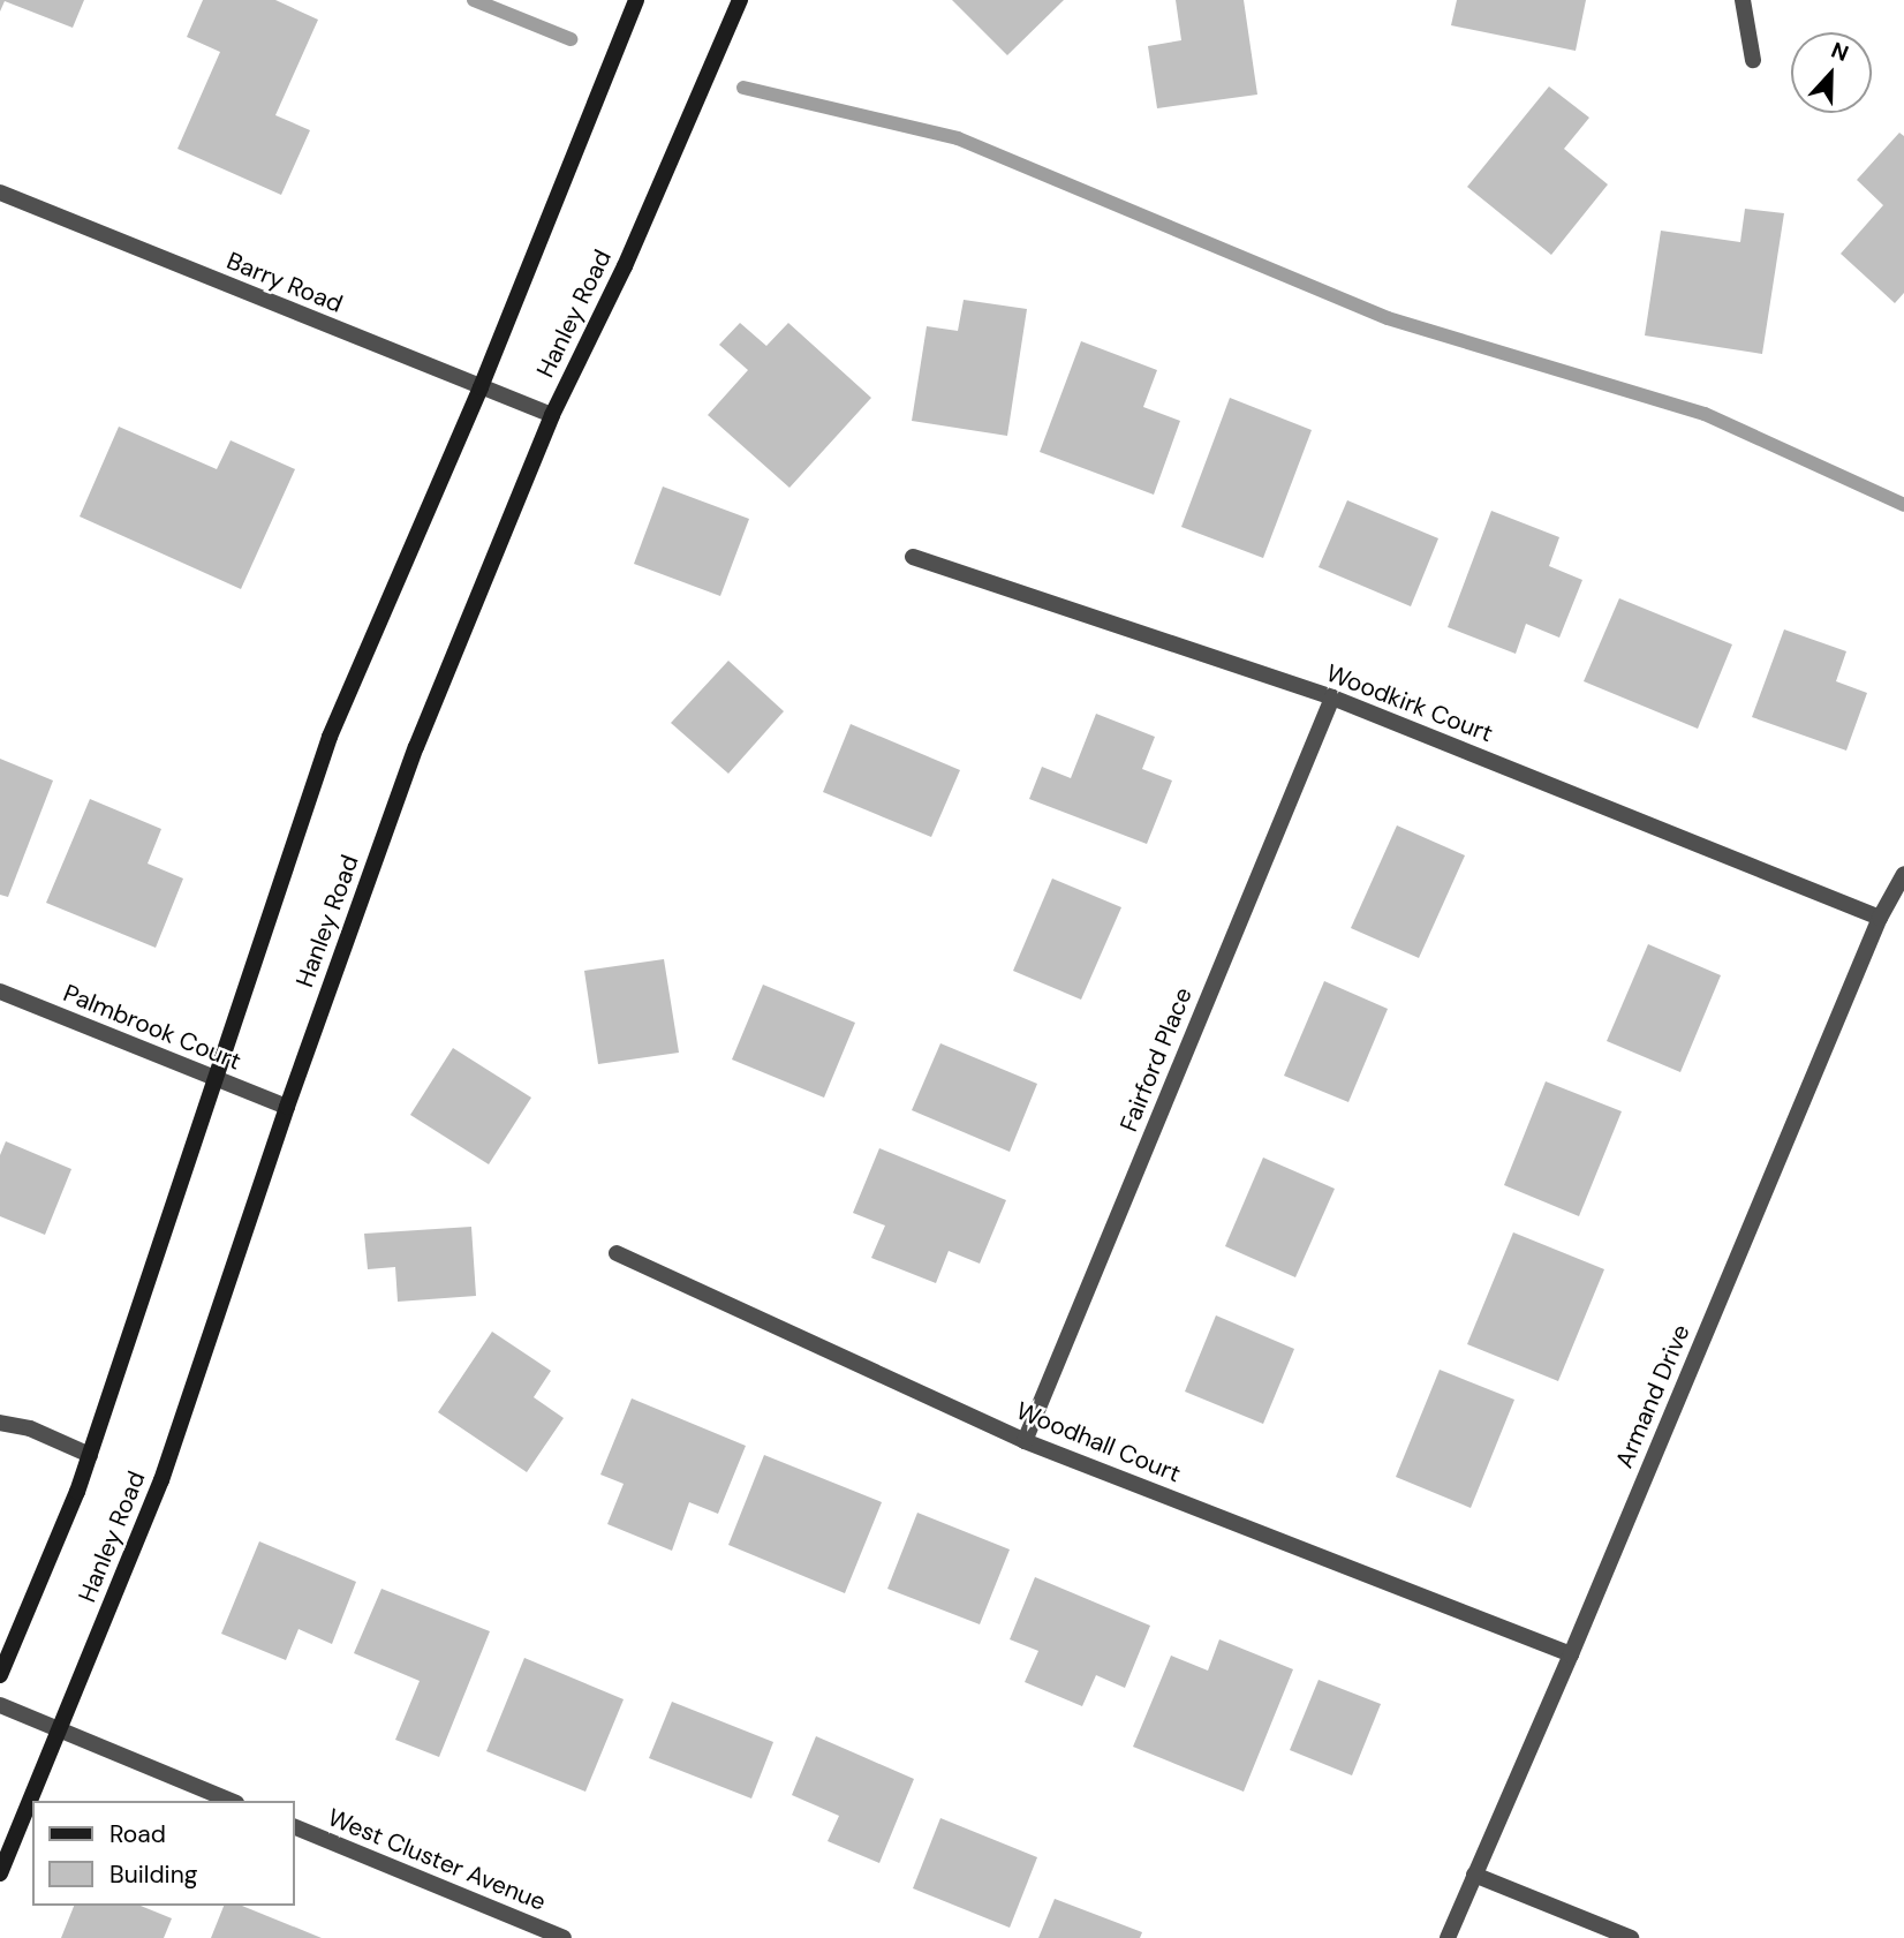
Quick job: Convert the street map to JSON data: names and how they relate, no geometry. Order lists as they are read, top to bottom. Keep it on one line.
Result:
{"streets":{"main road":["Hanley Road"],"street":["Barry Road","Woodkirk Court","Palmbrook Court","Fairford Place","Armand Drive","Woodhall Court","West Cluster Avenue"]},"crossings":[["Barry Road","Hanley Road"],["Hanley Road","Palmbrook Court"],["Woodkirk Court","Fairford Place"],["Woodkirk Court","Armand Drive"],["Fairford Place","Woodhall Court"],["Armand Drive","Woodhall Court"]],"legend":["Road","Building"],"north":"top"}
